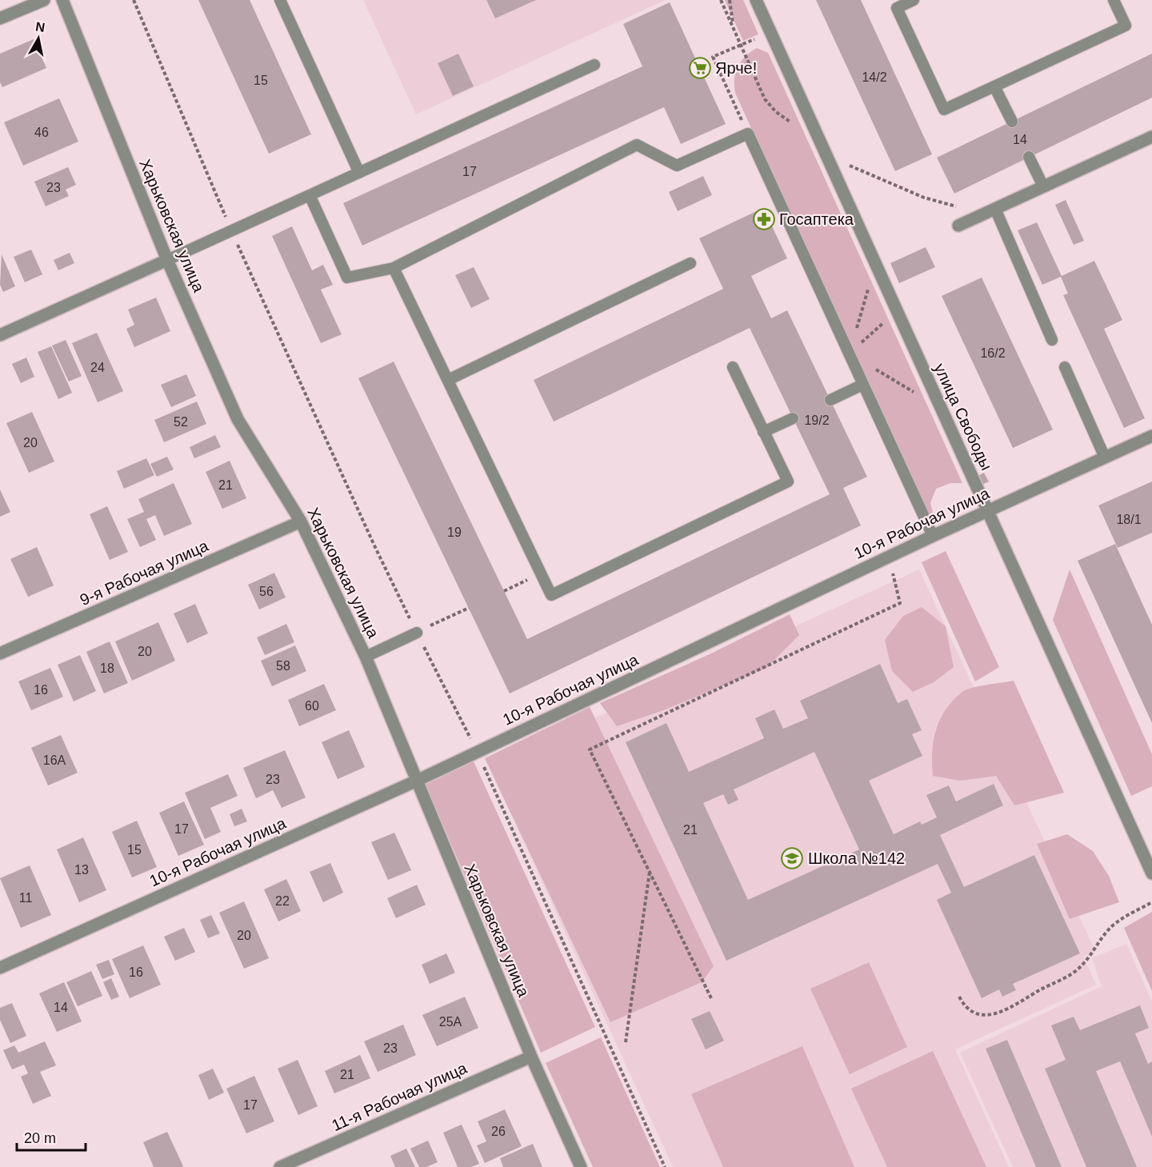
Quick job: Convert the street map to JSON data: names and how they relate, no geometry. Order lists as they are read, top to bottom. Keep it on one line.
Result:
{"streets":{"street":["Харьковская улица","улица Свободы","10-я Рабочая улица","9-я Рабочая улица","11-я Рабочая улица"]},"crossings":[["Харьковская улица","10-я Рабочая улица"],["Харьковская улица","9-я Рабочая улица"],["Харьковская улица","11-я Рабочая улица"],["улица Свободы","10-я Рабочая улица"]],"places":{"supermarket":["Ярче!"],"pharmacy":["Госаптека"],"school or university":["Школа №142"]},"house_numbers":["14/2","15","46","14","17","23","16/2","24","19/2","52","20","21","18/1","19","56","20","58","18","16","60","16А","23","17","21","15","13","11","22","20","16","14","25А","23","21","17","26"],"scale_bar":"20 m","north":"top"}
